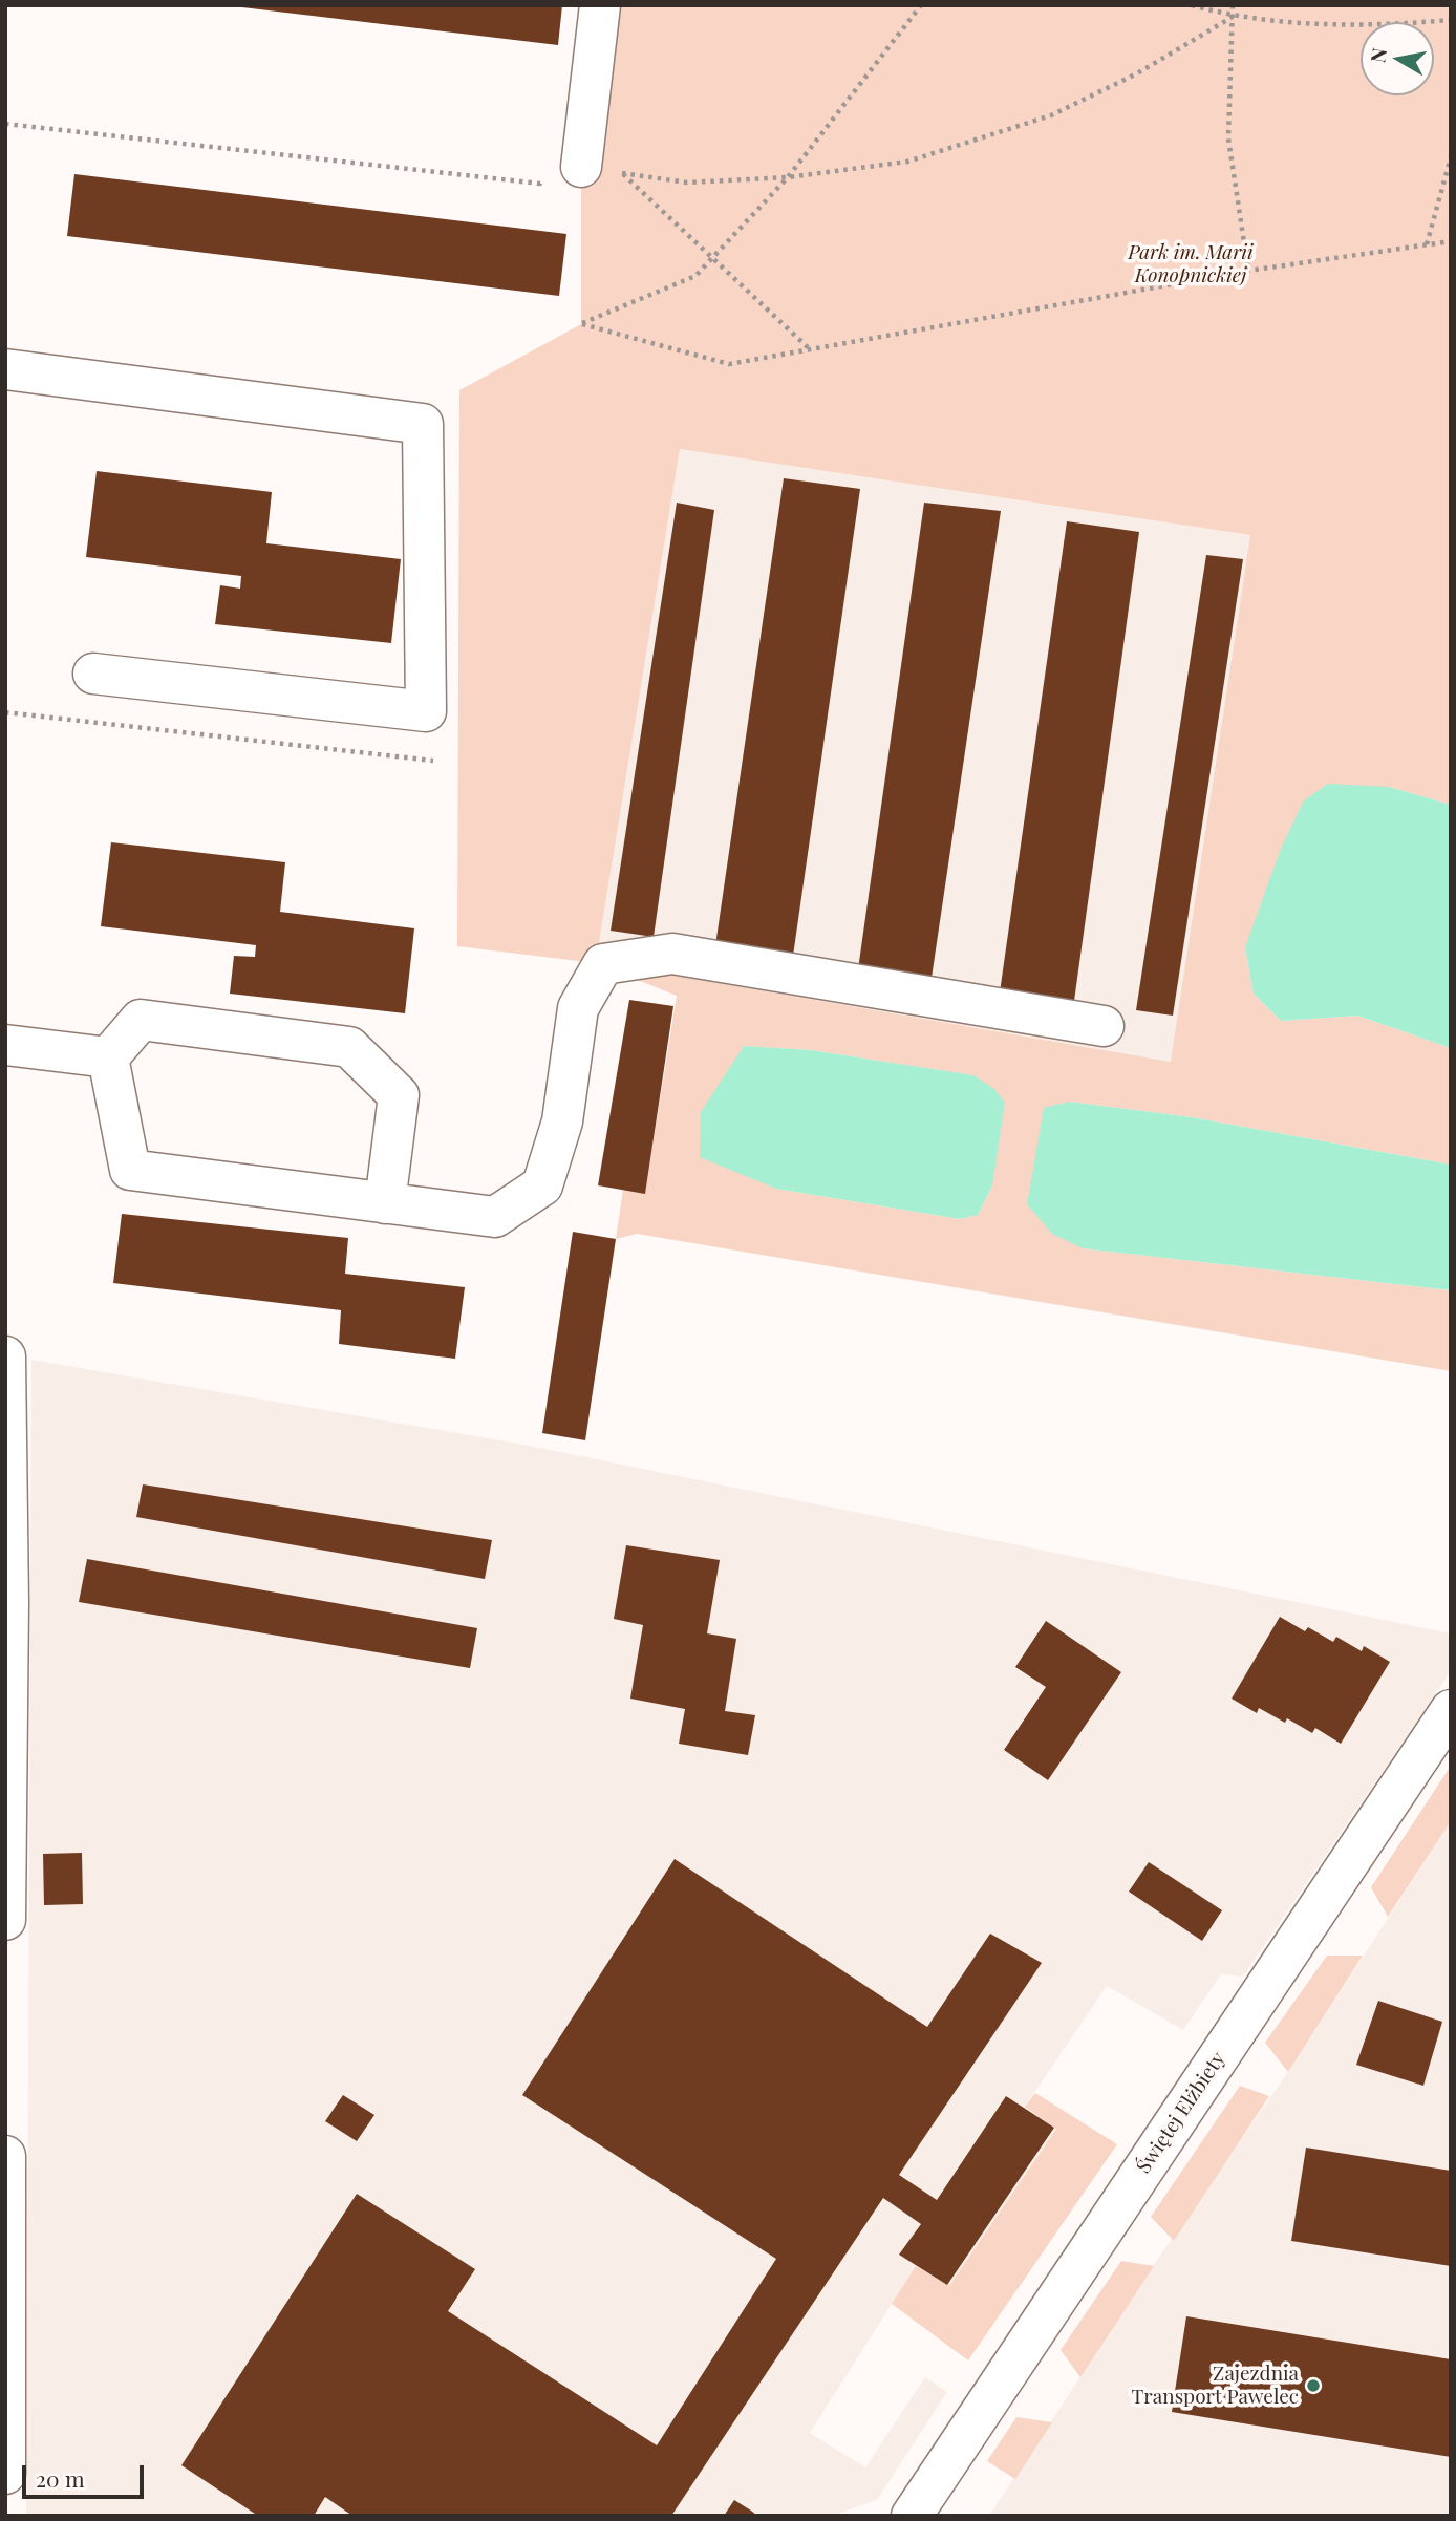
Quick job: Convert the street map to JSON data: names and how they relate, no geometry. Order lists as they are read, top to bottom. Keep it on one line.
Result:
{"streets":{"street":["Świętej Elżbiety"]},"parks":["Park im. Marii Konopnickiej"],"places":["Zajezdnia Transport Pawelec"],"scale_bar":"20 m","north":"left"}
